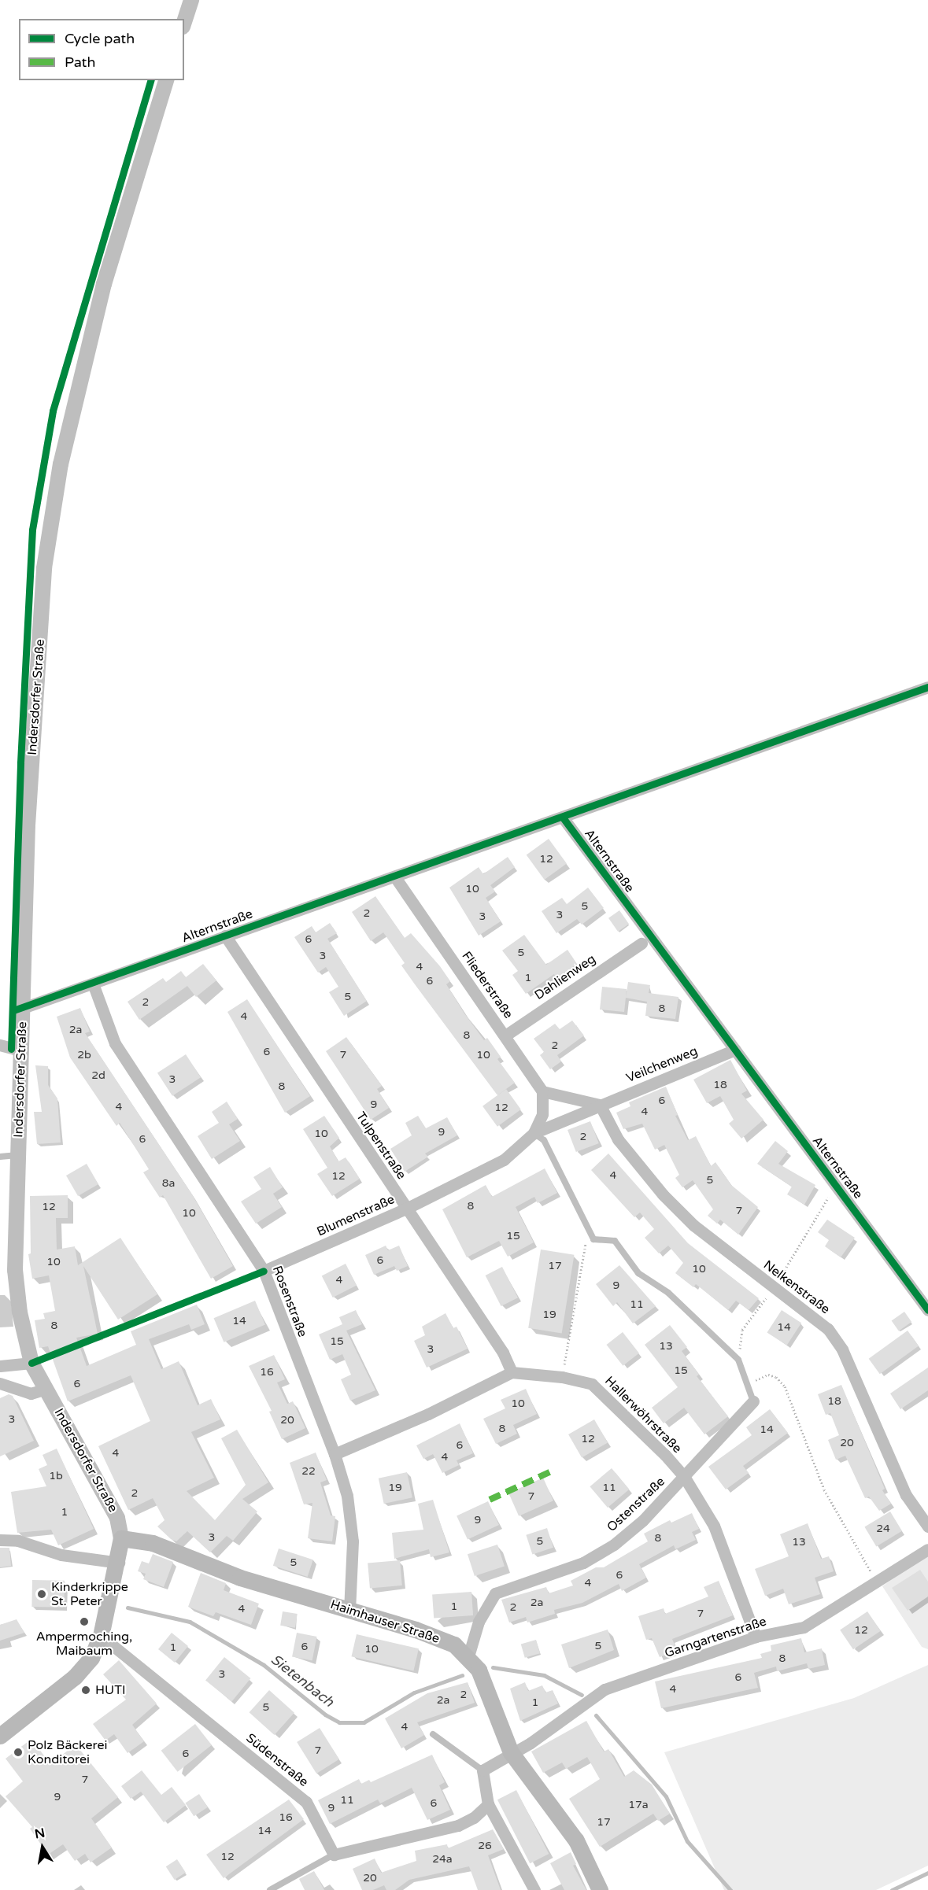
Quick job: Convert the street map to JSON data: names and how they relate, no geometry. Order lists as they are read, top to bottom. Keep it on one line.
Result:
{"streets":{"main road":["Haimhauser Straße"],"street":["Indersdorfer Straße","Alternstraße","Dahlienweg","Fliederstraße","Veilchenweg","Tulpenstraße","Blumenstraße","Nelkenstraße","Rosenstraße","Hallerwöhrstraße","Ostenstraße","Garngartenstraße","Südenstraße"]},"crossings":[["Indersdorfer Straße","Alternstraße"],["Indersdorfer Straße","Haimhauser Straße"],["Alternstraße","Fliederstraße"],["Alternstraße","Veilchenweg"],["Alternstraße","Tulpenstraße"],["Alternstraße","Rosenstraße"],["Dahlienweg","Fliederstraße"],["Fliederstraße","Blumenstraße"],["Veilchenweg","Blumenstraße"],["Veilchenweg","Nelkenstraße"],["Tulpenstraße","Blumenstraße"],["Tulpenstraße","Hallerwöhrstraße"],["Blumenstraße","Rosenstraße"],["Rosenstraße","Haimhauser Straße"],["Hallerwöhrstraße","Ostenstraße"],["Hallerwöhrstraße","Garngartenstraße"],["Ostenstraße","Haimhauser Straße"],["Haimhauser Straße","Garngartenstraße"]],"water":["Sietenbach"],"places":["Kinderkrippe St. Peter","Ampermoching, Maibaum","HUTI","Polz Bäckerei Konditorei"],"house_numbers":["12","10","5","2","3","3","6","5","3","4","1","6","5","2","8","4","2a","8","2","6","2b","7","10","2d","3","18","8","6","9","4","12","4","9","10","2","6","4","12","5","8a","8","12","7","10","15","6","10","17","10","4","9","11","19","14","8","14","15","13","3","15","16","6","18","10","3","20","8","14","12","20","6","4","4","22","1b","19","11","2","7","1","9","24","3","8","5","13","5","6","4","2a","1","2","4","7","12","5","6","1","10","8","3","6","4","2","2a","1","5","4","7","6","7","9","11","6","17a","9","16","17","14","26","12","24a","20"],"legend":["Cycle path","Path"],"north":"top"}
